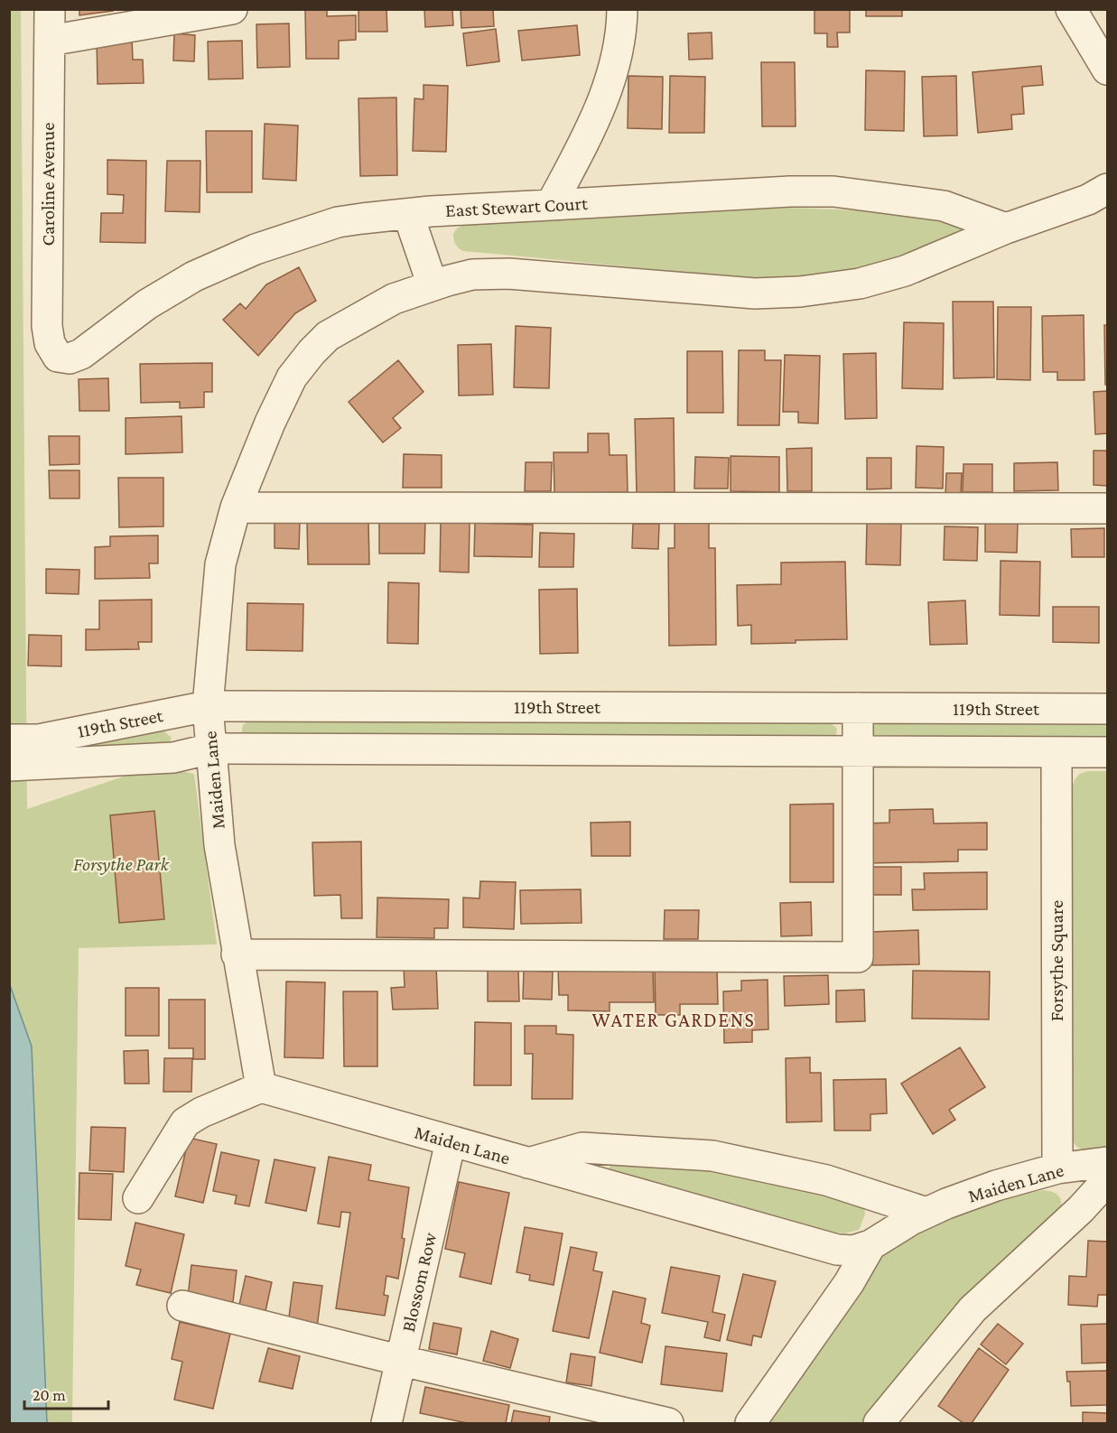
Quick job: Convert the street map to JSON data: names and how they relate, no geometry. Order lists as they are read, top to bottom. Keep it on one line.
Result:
{"streets":{"street":["Caroline Avenue","East Stewart Court","119th Street","Maiden Lane","Forsythe Square","Blossom Row"]},"crossings":[["Caroline Avenue","East Stewart Court"],["119th Street","Maiden Lane"],["119th Street","Forsythe Square"],["Maiden Lane","Forsythe Square"],["Maiden Lane","Blossom Row"]],"districts":["WATER GARDENS"],"parks":["Forsythe Park"],"scale_bar":"20 m"}
